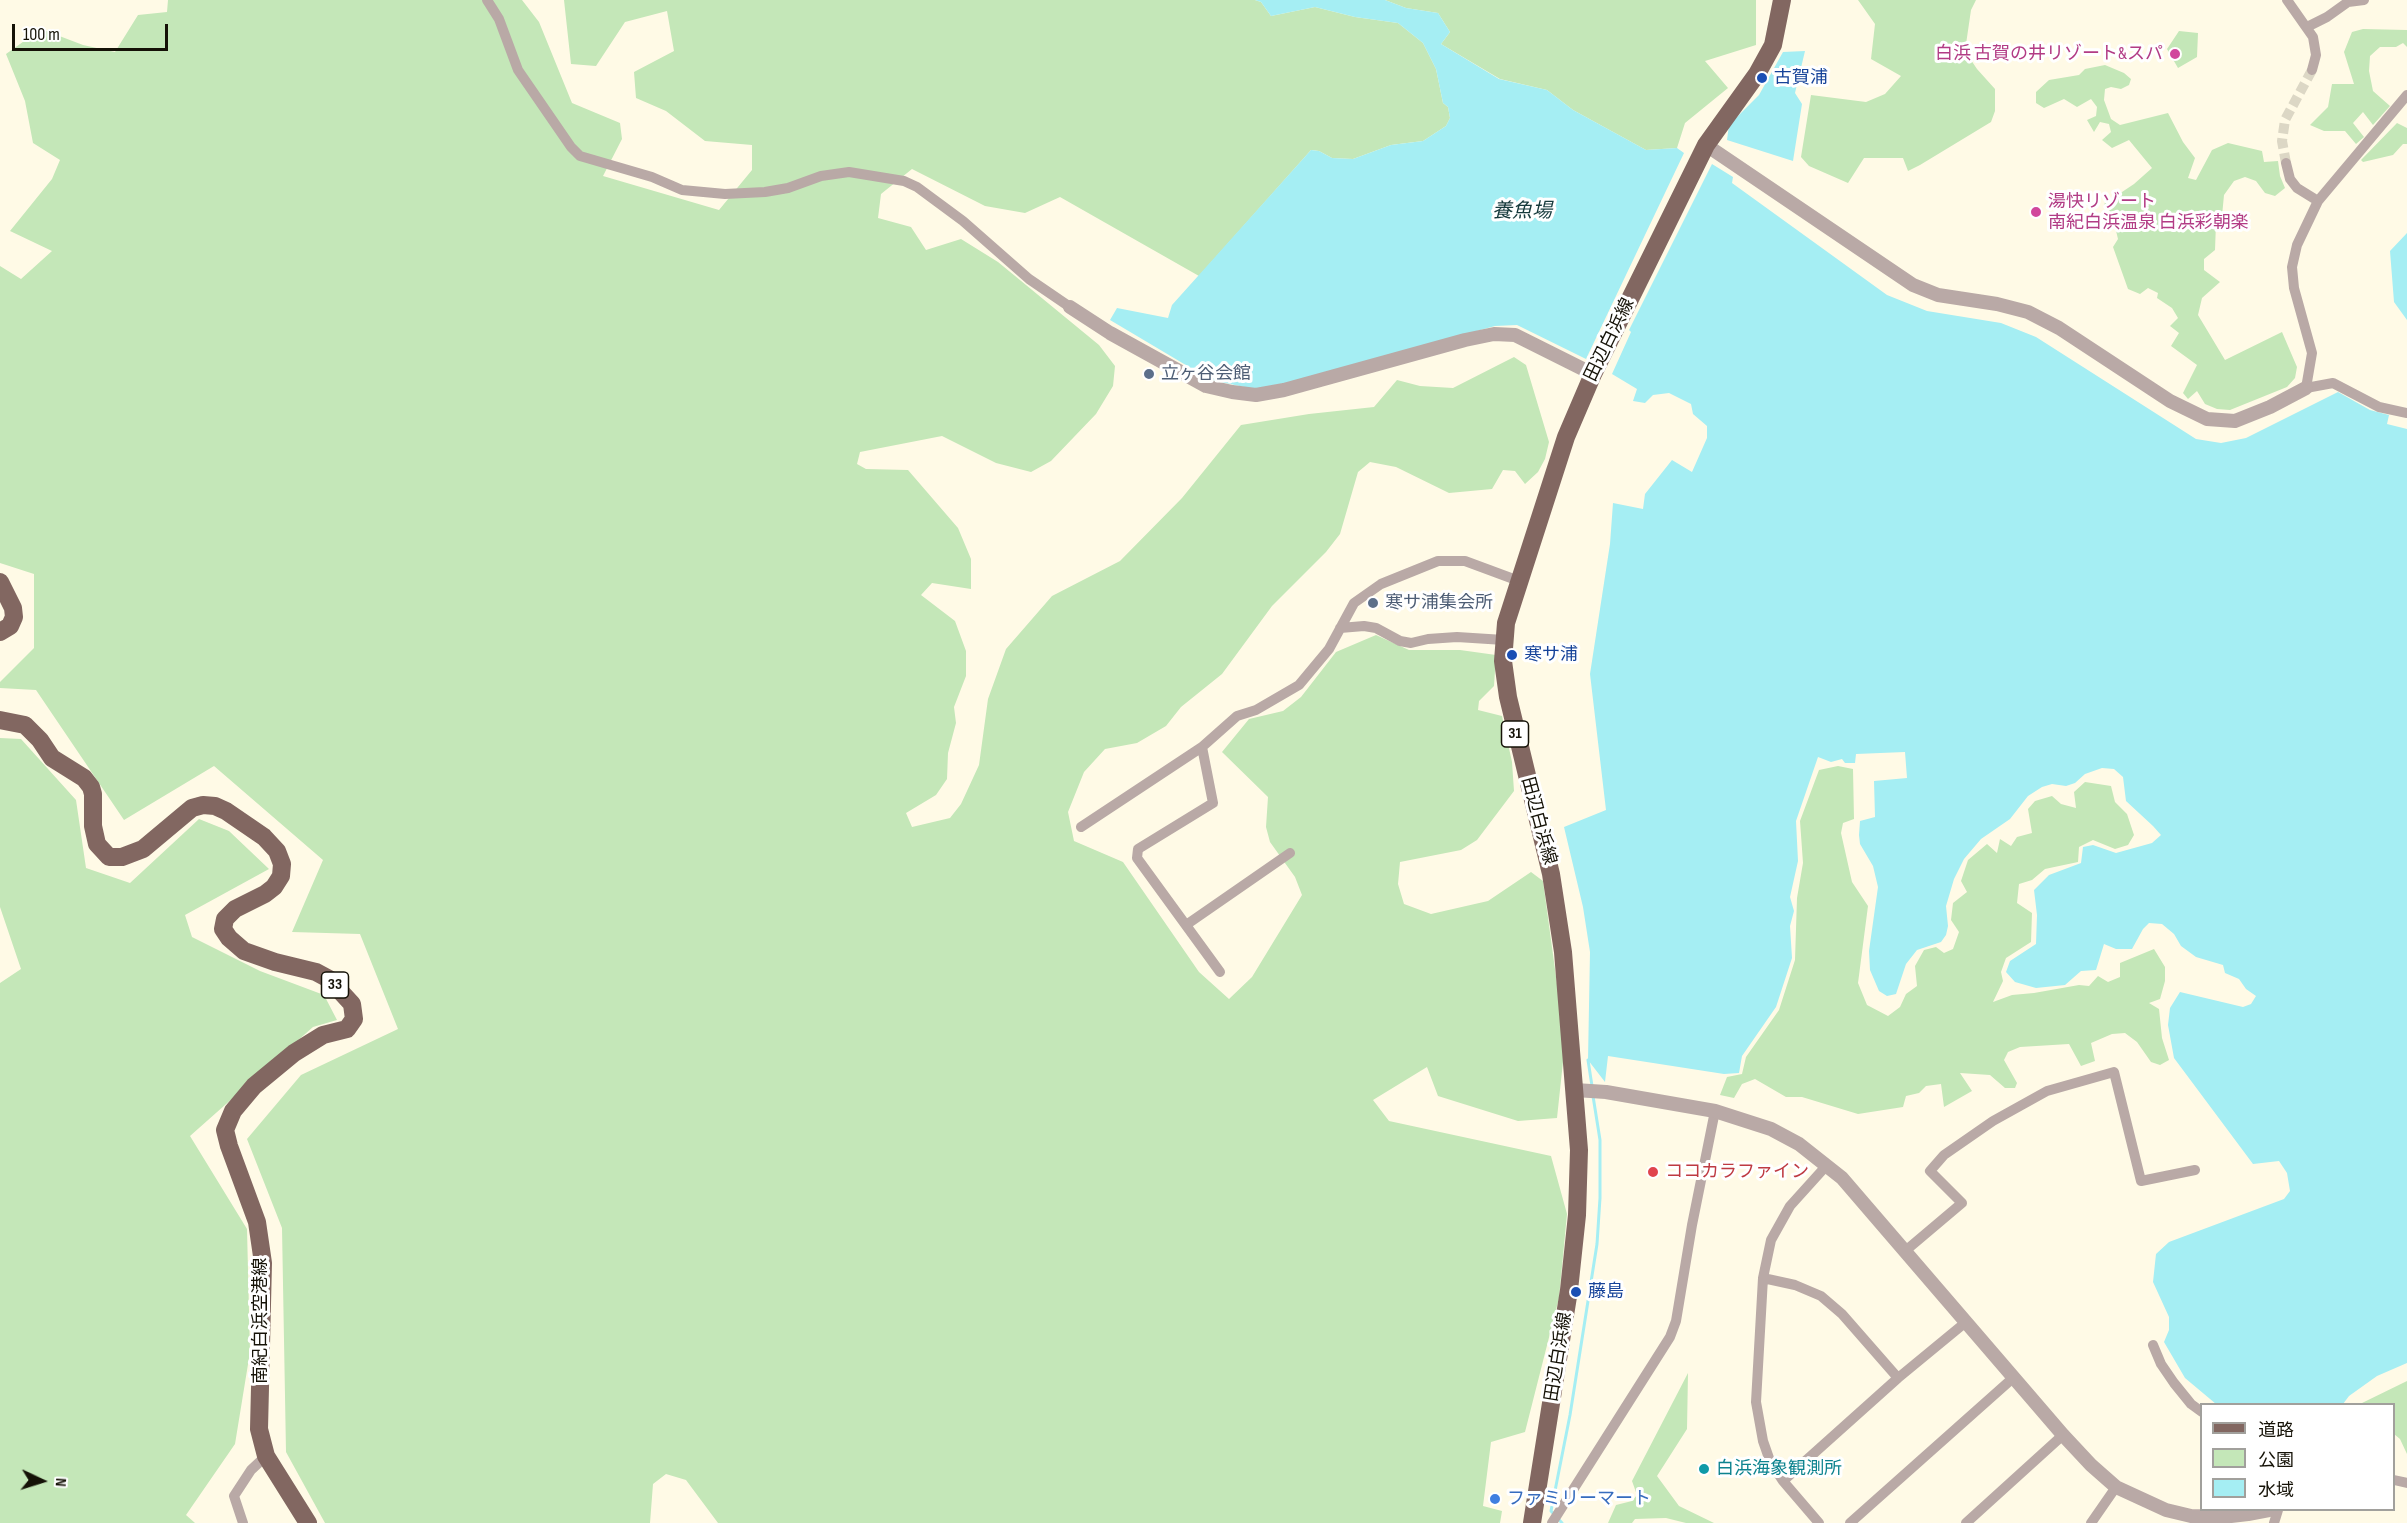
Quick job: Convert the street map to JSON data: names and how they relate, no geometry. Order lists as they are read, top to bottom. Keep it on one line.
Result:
{"streets":{"main road":["田辺白浜線","31","33","南紀白浜空港線"]},"water":["養魚場"],"places":["白浜 古賀の井リゾート&スパ","古賀浦","湯快リゾート 南紀白浜温泉 白浜彩朝楽","立ヶ谷会館","寒サ浦集会所","寒サ浦","ココカラファイン","藤島","白浜海象観測所","ファミリーマート"],"legend":["道路","公園","水域"],"scale_bar":"100 m","north":"right"}
